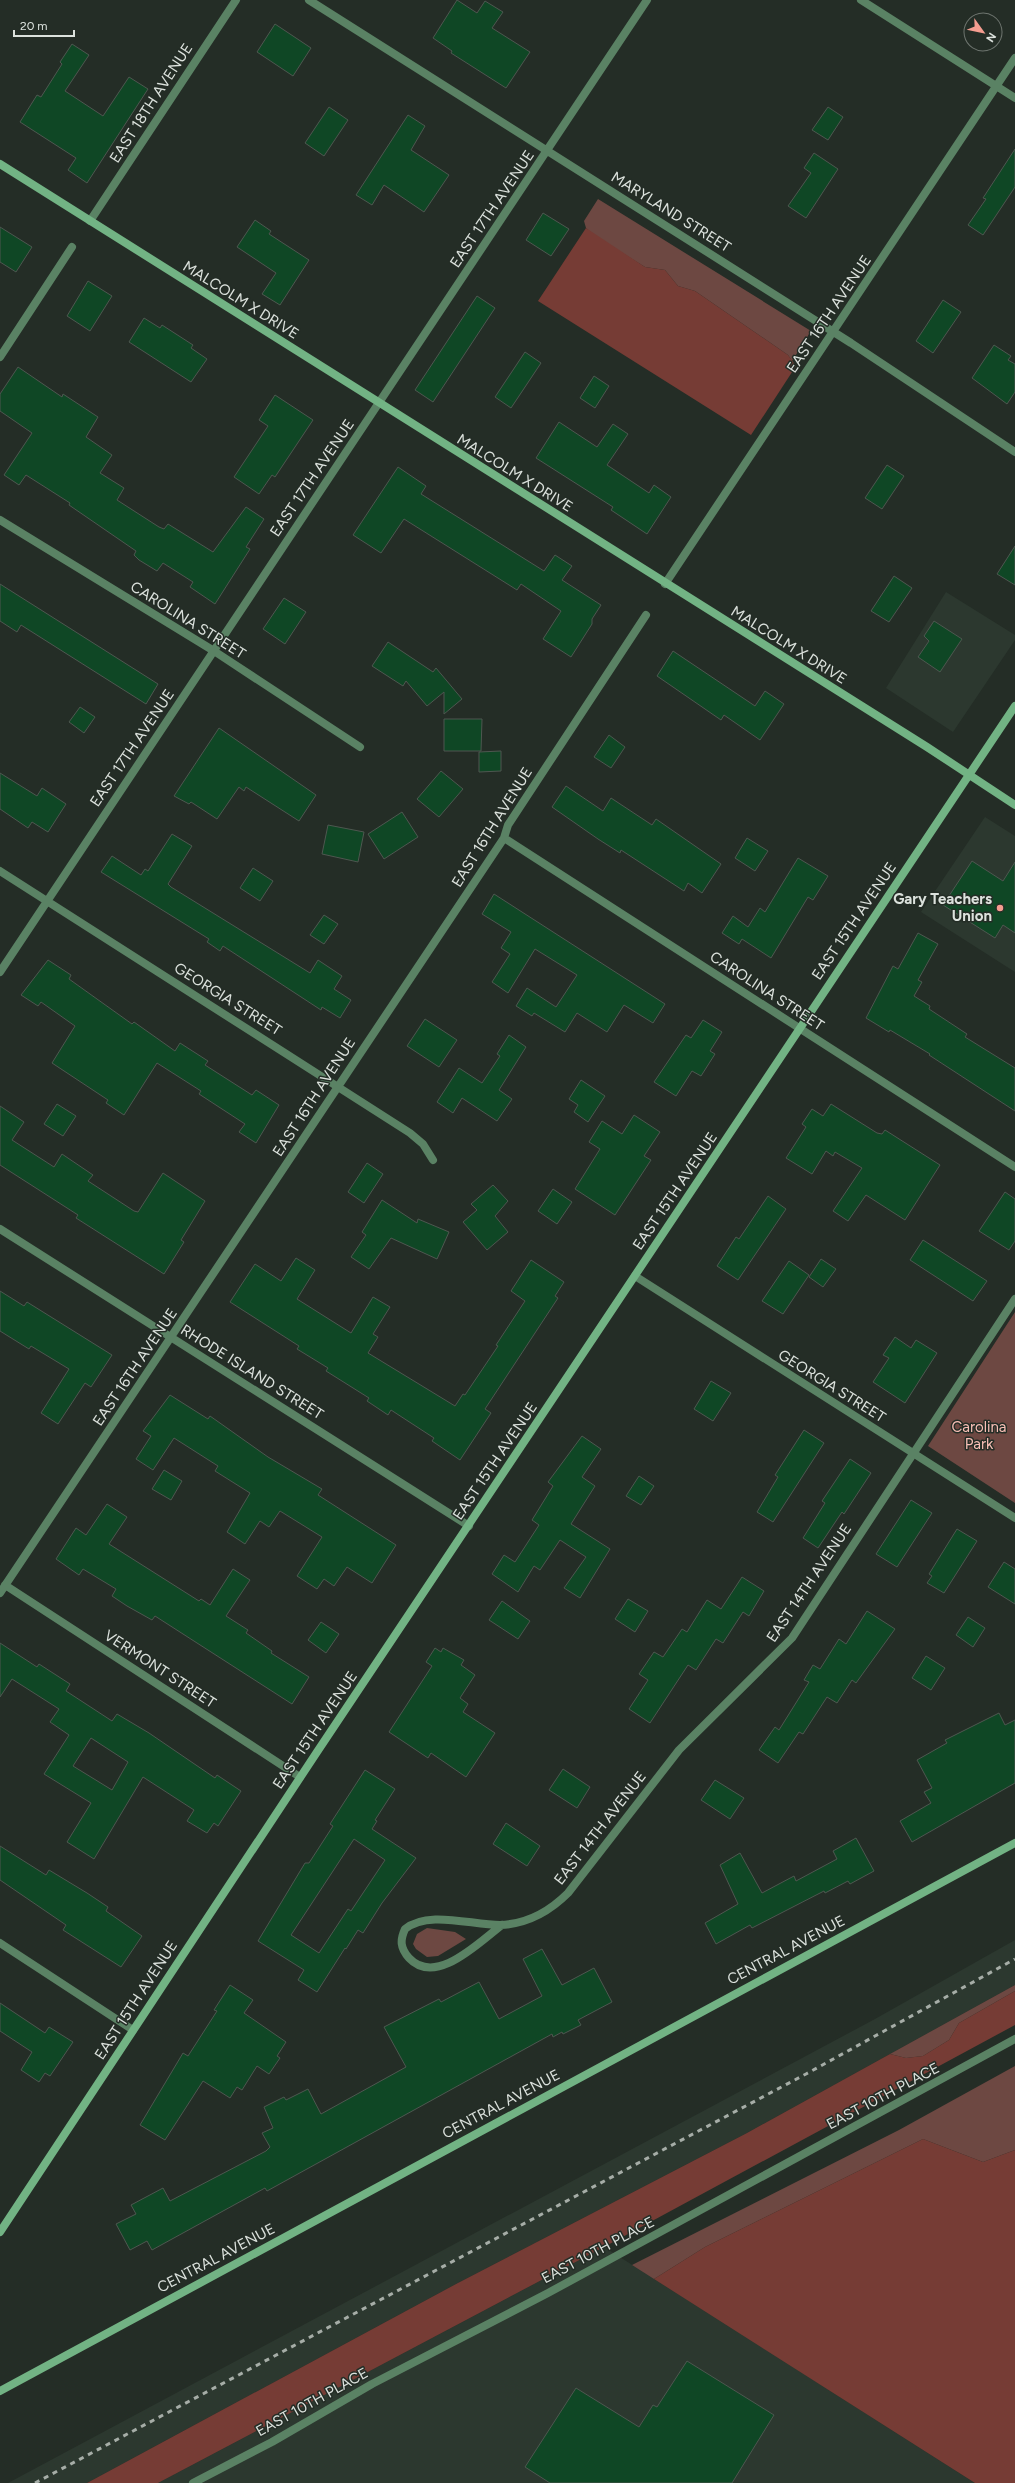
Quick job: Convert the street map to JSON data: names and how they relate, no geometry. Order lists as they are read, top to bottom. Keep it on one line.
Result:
{"streets":{"street":["EAST 18TH AVENUE","EAST 17TH AVENUE","MARYLAND STREET","MALCOLM X DRIVE","EAST 16TH AVENUE","CAROLINA STREET","EAST 15TH AVENUE","GEORGIA STREET","RHODE ISLAND STREET","EAST 14TH AVENUE","VERMONT STREET","CENTRAL AVENUE","EAST 10TH PLACE"]},"crossings":[["EAST 18TH AVENUE","MALCOLM X DRIVE"],["EAST 17TH AVENUE","MARYLAND STREET"],["EAST 17TH AVENUE","MALCOLM X DRIVE"],["EAST 17TH AVENUE","CAROLINA STREET"],["EAST 17TH AVENUE","GEORGIA STREET"],["MARYLAND STREET","EAST 16TH AVENUE"],["MALCOLM X DRIVE","EAST 16TH AVENUE"],["MALCOLM X DRIVE","EAST 15TH AVENUE"],["EAST 16TH AVENUE","CAROLINA STREET"],["EAST 16TH AVENUE","GEORGIA STREET"],["EAST 16TH AVENUE","RHODE ISLAND STREET"],["EAST 16TH AVENUE","VERMONT STREET"],["CAROLINA STREET","EAST 15TH AVENUE"],["EAST 15TH AVENUE","GEORGIA STREET"],["EAST 15TH AVENUE","RHODE ISLAND STREET"],["EAST 15TH AVENUE","VERMONT STREET"],["GEORGIA STREET","EAST 14TH AVENUE"]],"parks":["Carolina Park"],"places":["Gary Teachers Union"],"scale_bar":"20 m","north":"bottom right"}
